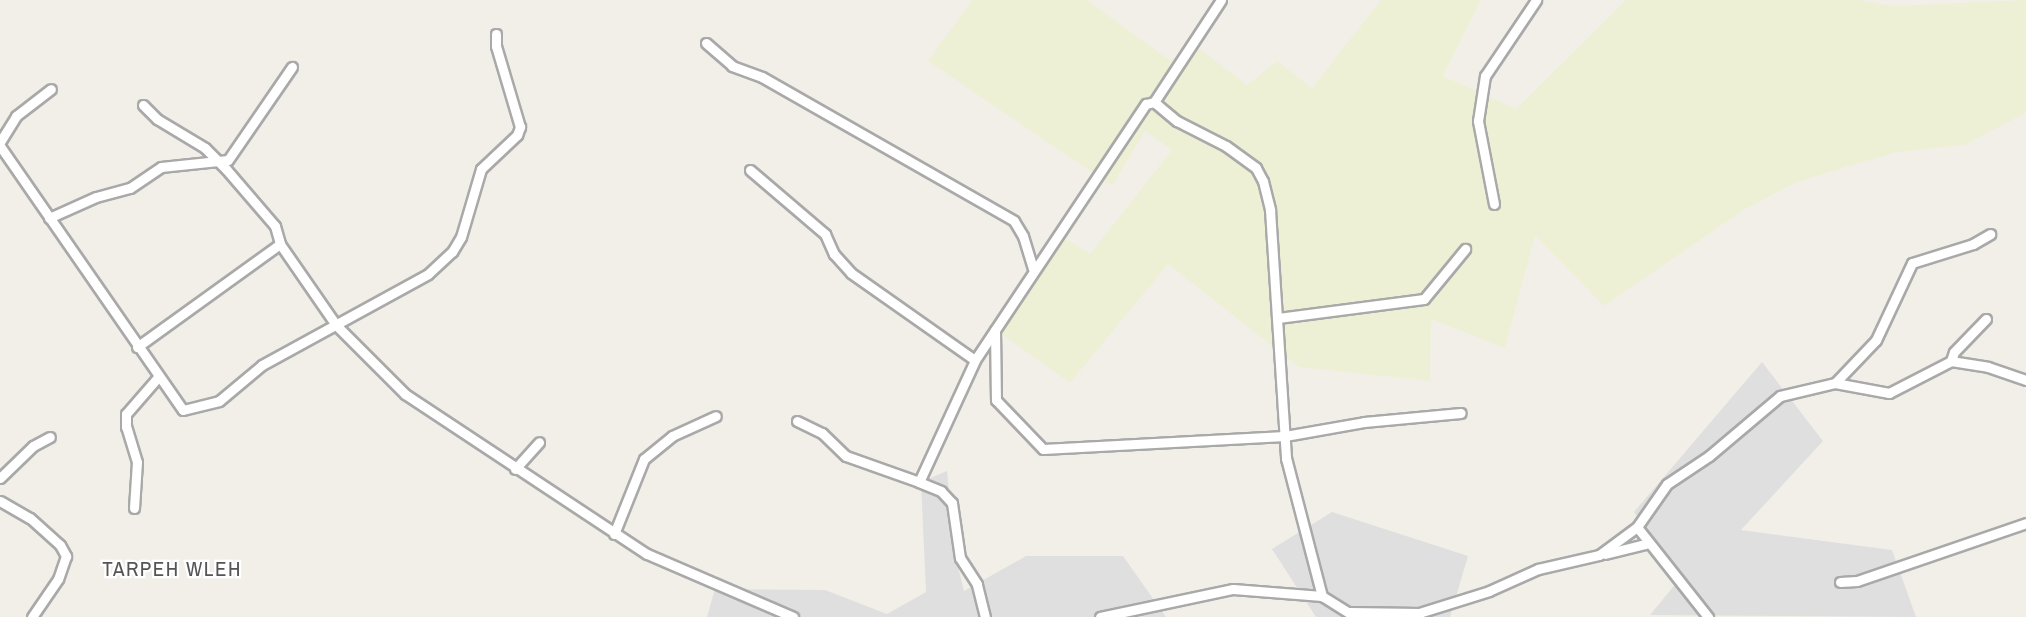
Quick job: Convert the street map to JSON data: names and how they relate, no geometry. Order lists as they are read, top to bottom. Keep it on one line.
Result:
{"districts":["TARPEH WLEH"]}
